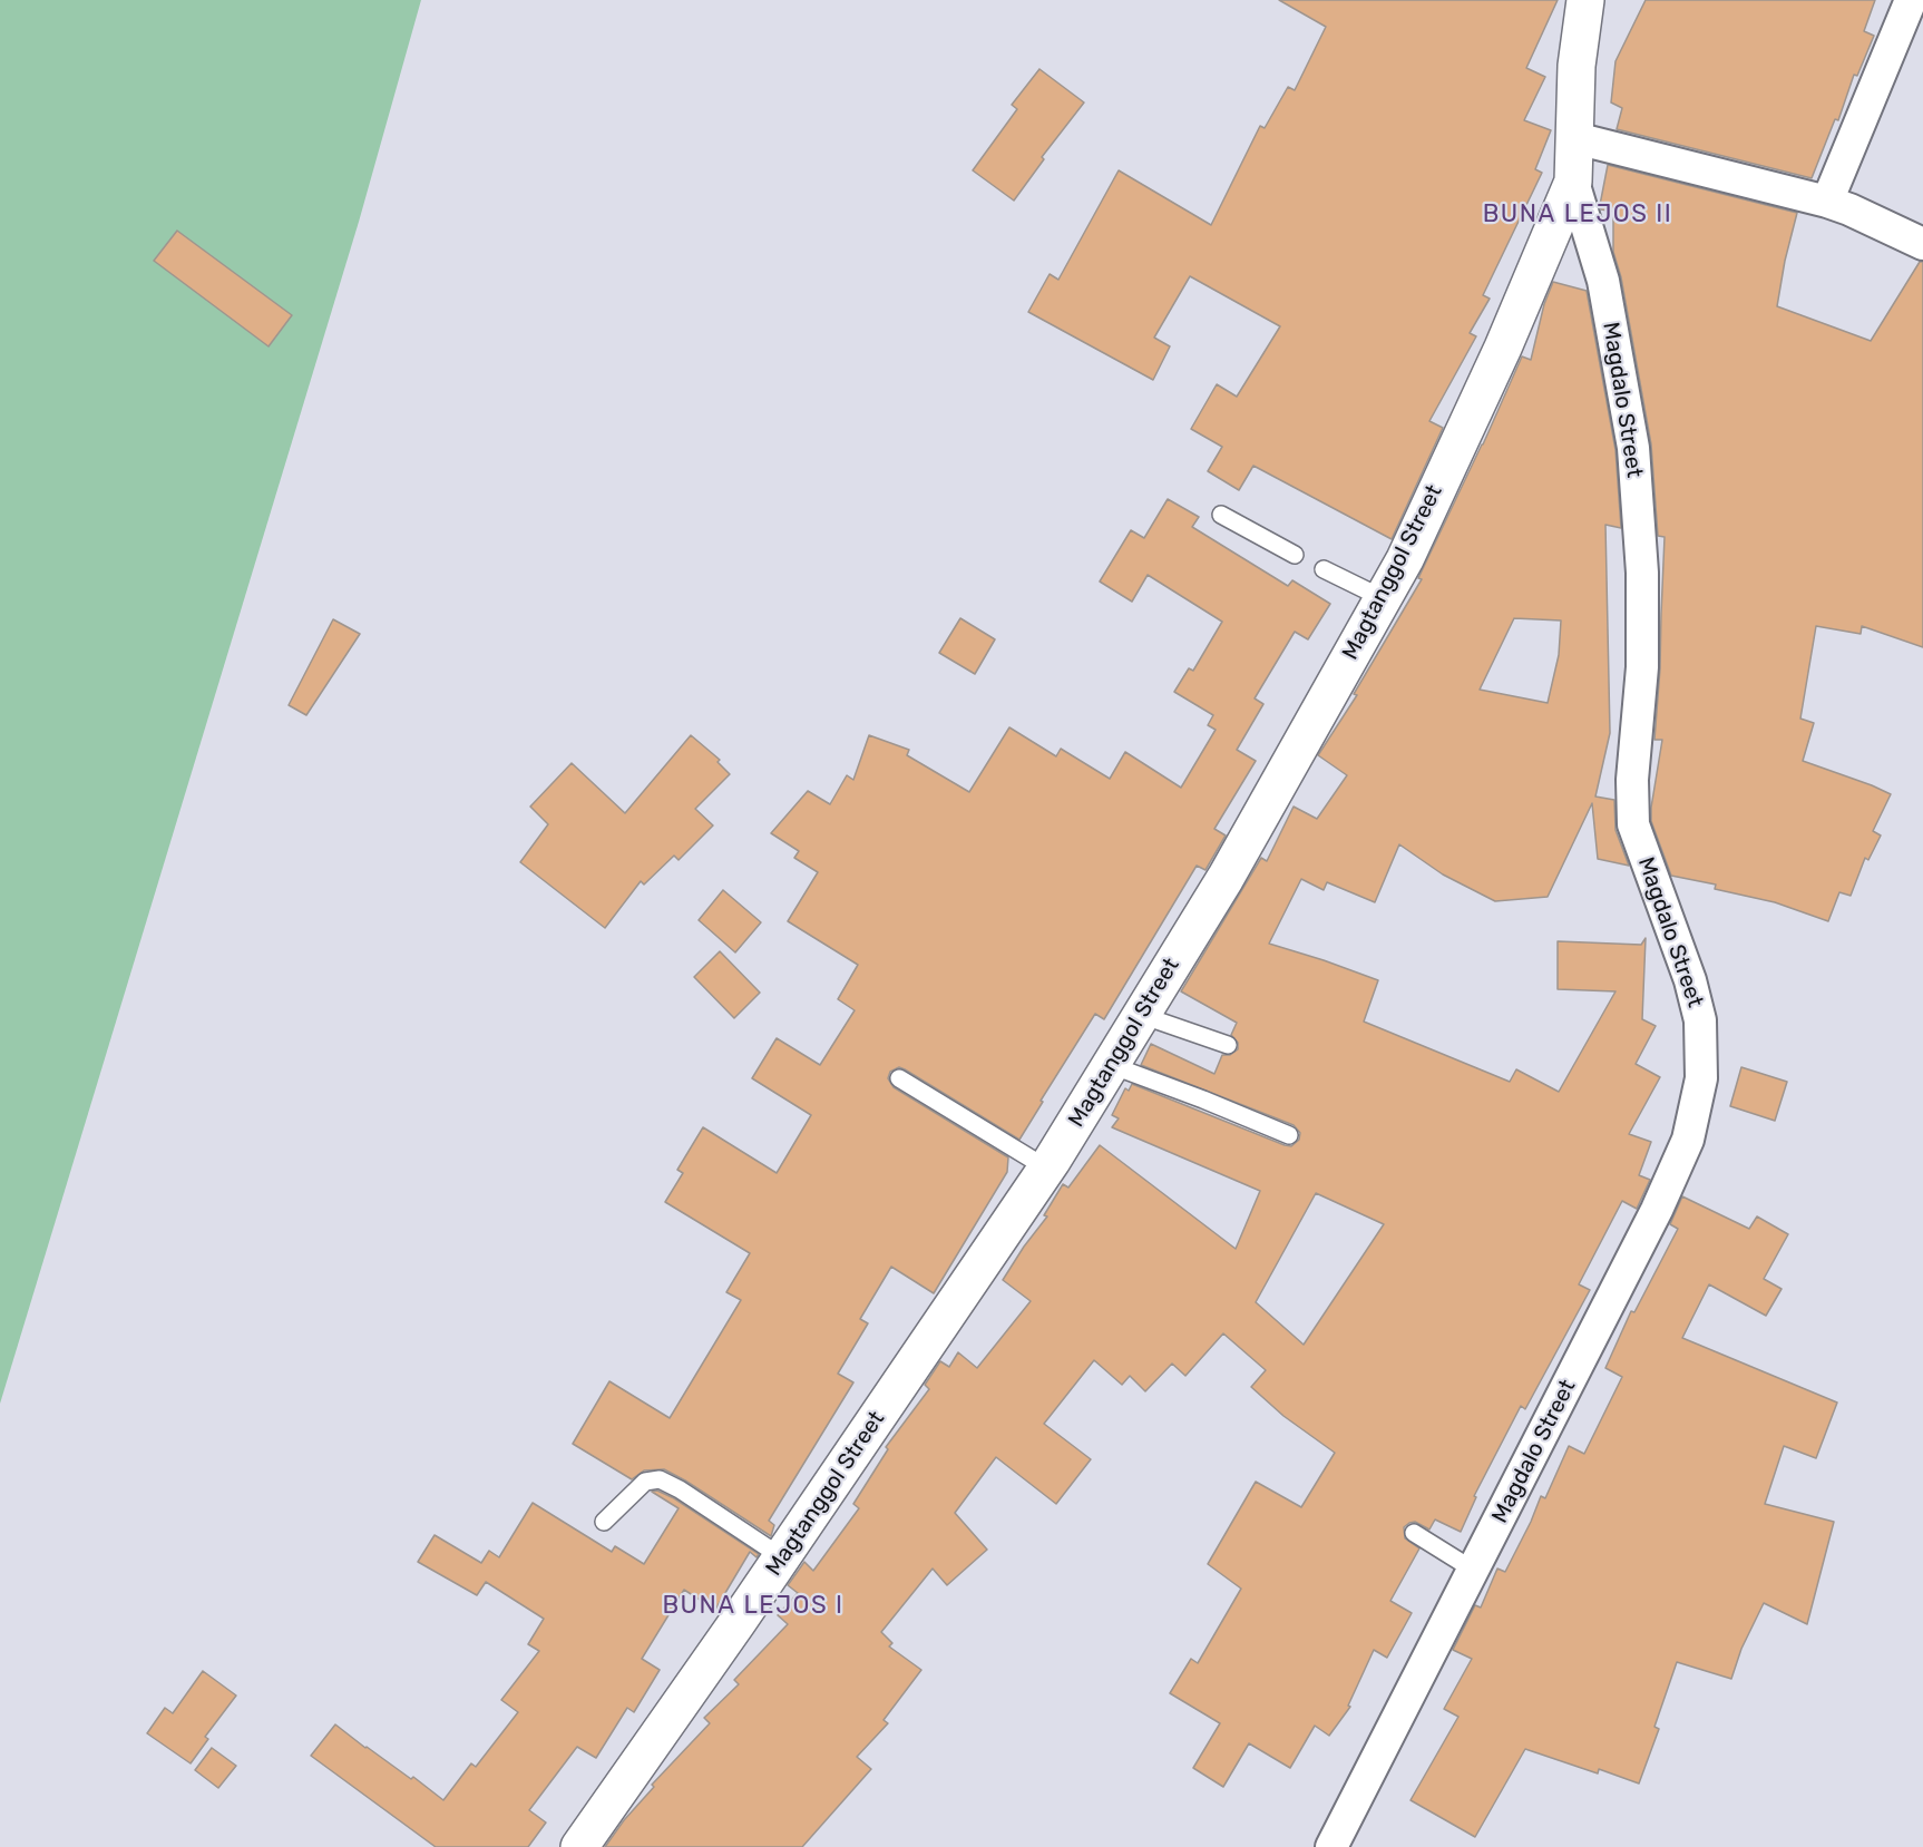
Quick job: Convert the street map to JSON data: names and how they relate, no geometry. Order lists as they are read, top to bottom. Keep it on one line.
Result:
{"streets":{"street":["Magdalo Street","Magtanggol Street"]},"crossings":[["Magdalo Street","Magtanggol Street"]],"districts":["BUNA LEJOS II","BUNA LEJOS I"]}
